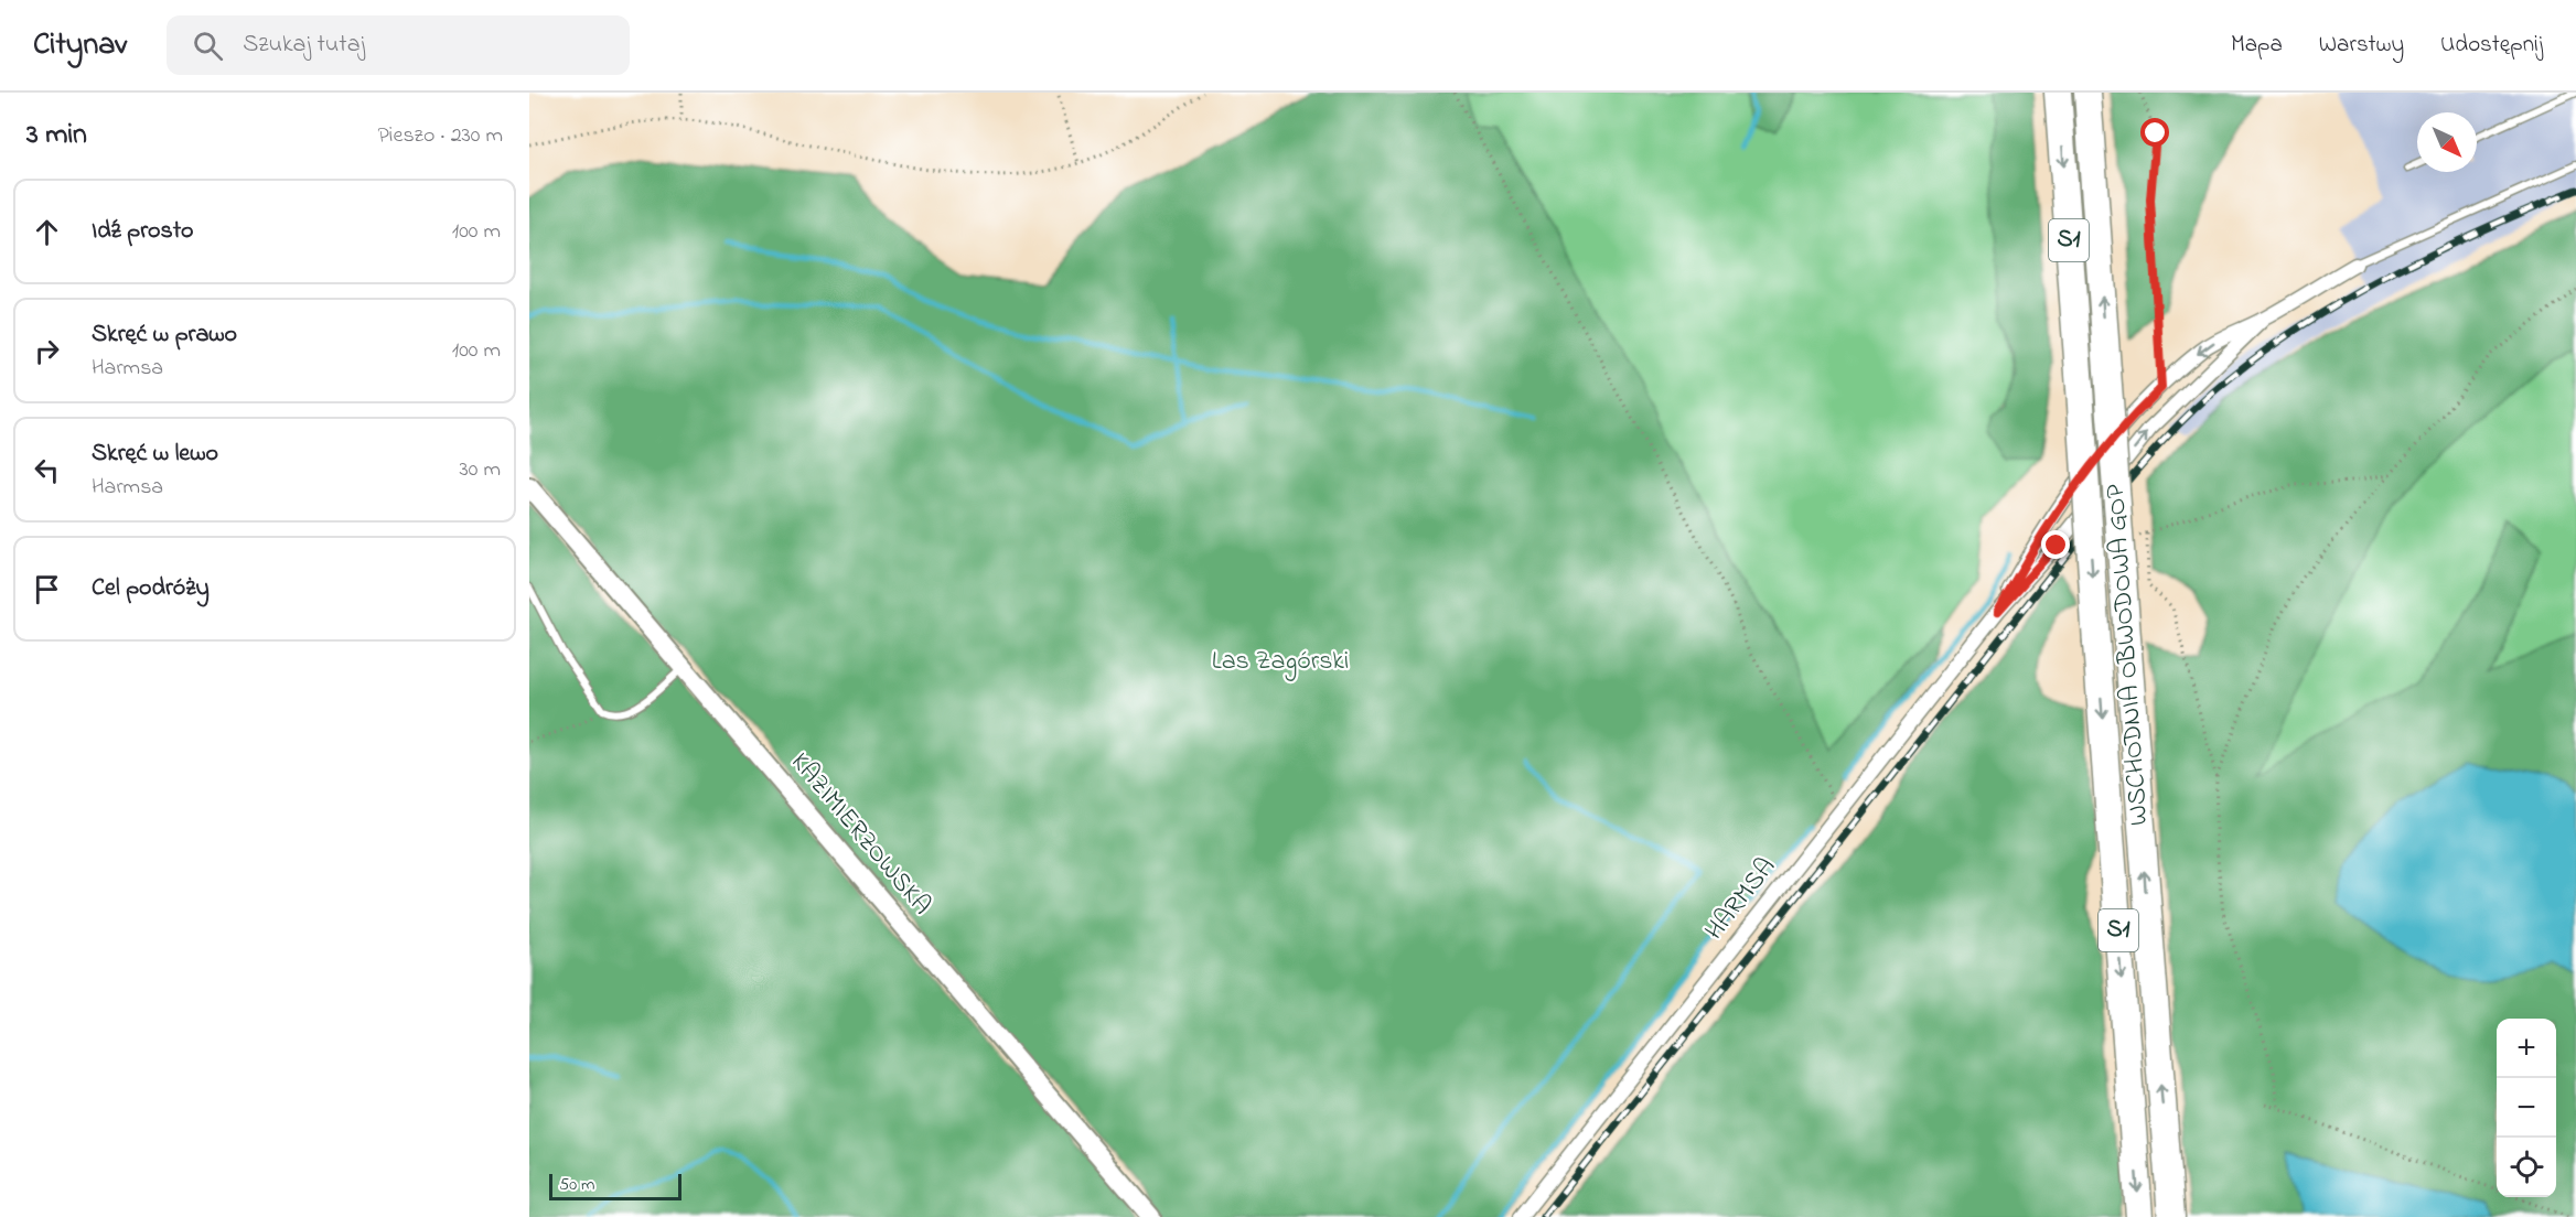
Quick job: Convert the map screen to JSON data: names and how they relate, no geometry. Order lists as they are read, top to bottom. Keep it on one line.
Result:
{"streets":{"highway":["S1","WSCHODNIA OBWODOWA GOP"],"street":["KAZIMIERZOWSKA","HARMSA"]},"parks":["Las Zagórski"],"scale_bar":"50 m","north":"bottom right","page":{"header":"Citynav","search":"Szukaj tutaj","nav":["Mapa","Warstwy","Udostępnij"],"heading":["3 min","Pieszo · 230 m"],"list":[["Idź prosto","100 m"],["Skręć w prawo","Harmsa","100 m"],["Skręć w lewo","Harmsa","30 m"],"Cel podróży"],"map_buttons":["+","−"],"scale":"50 m"}}
